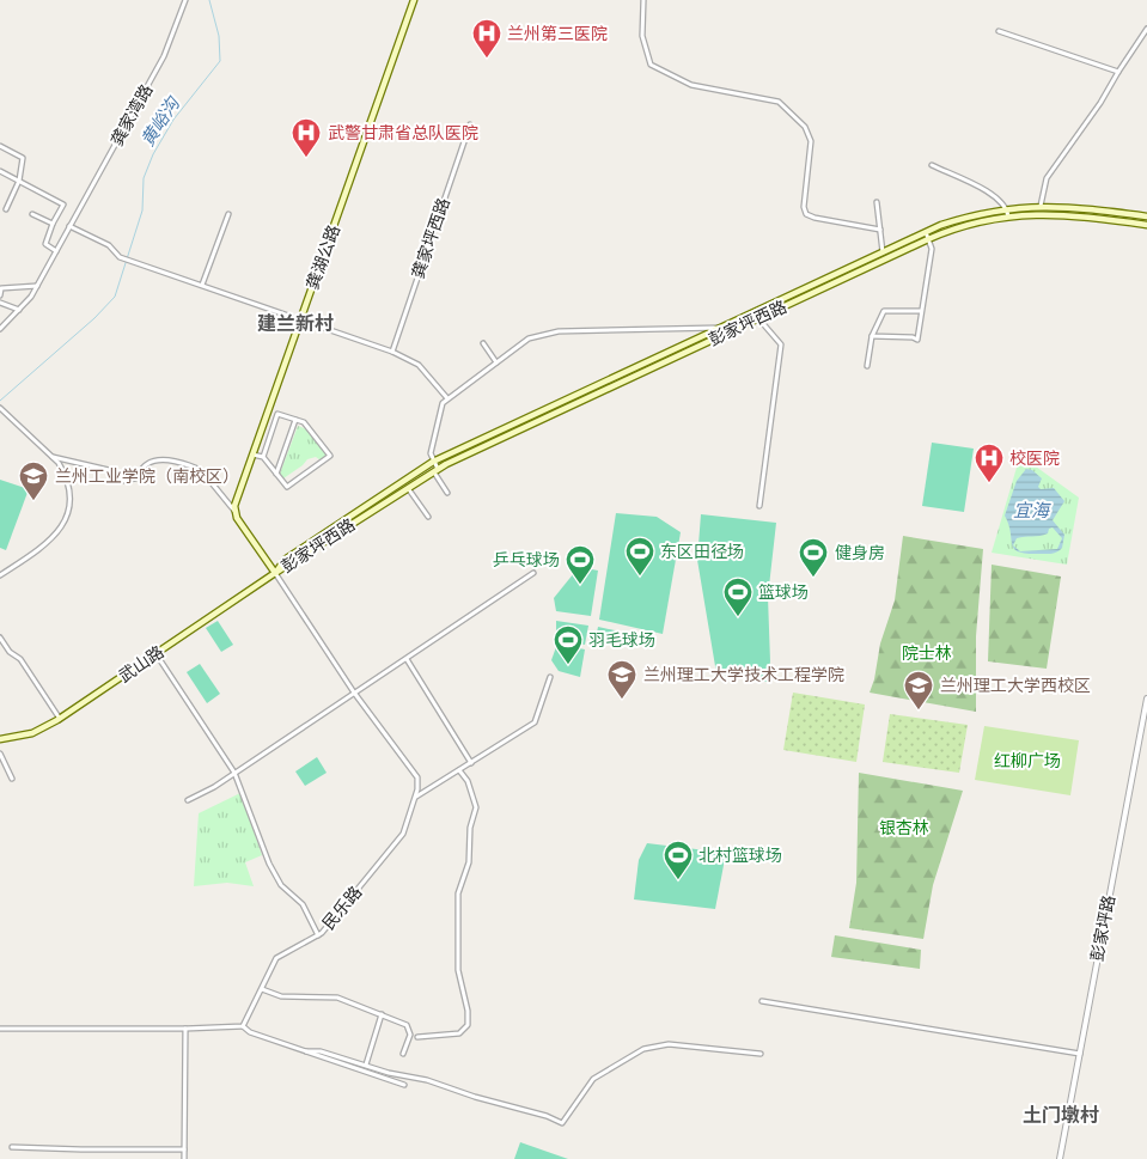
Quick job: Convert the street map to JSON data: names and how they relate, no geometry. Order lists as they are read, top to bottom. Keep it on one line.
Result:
{"streets":{"main road":["龚湖公路","彭家坪西路","武山路"],"street":["龚家湾路","龚家坪西路","民乐路","彭家坪路"]},"crossings":[["彭家坪西路","武山路"],["彭家坪西路","民乐路"],["武山路","民乐路"]],"districts":["建兰新村","土门墩村"],"water":["黄峪沟","宜海"],"parks":["院士林","红柳广场","银杏林"],"places":{"hospital":["兰州第三医院","武警甘肃省总队医院","校医院"],"school or university":["兰州工业学院（南校区）","兰州理工大学技术工程学院","兰州理工大学西校区"],"sports":["东区田径场","健身房","乒乓球场","篮球场","羽毛球场","北村篮球场"]}}
